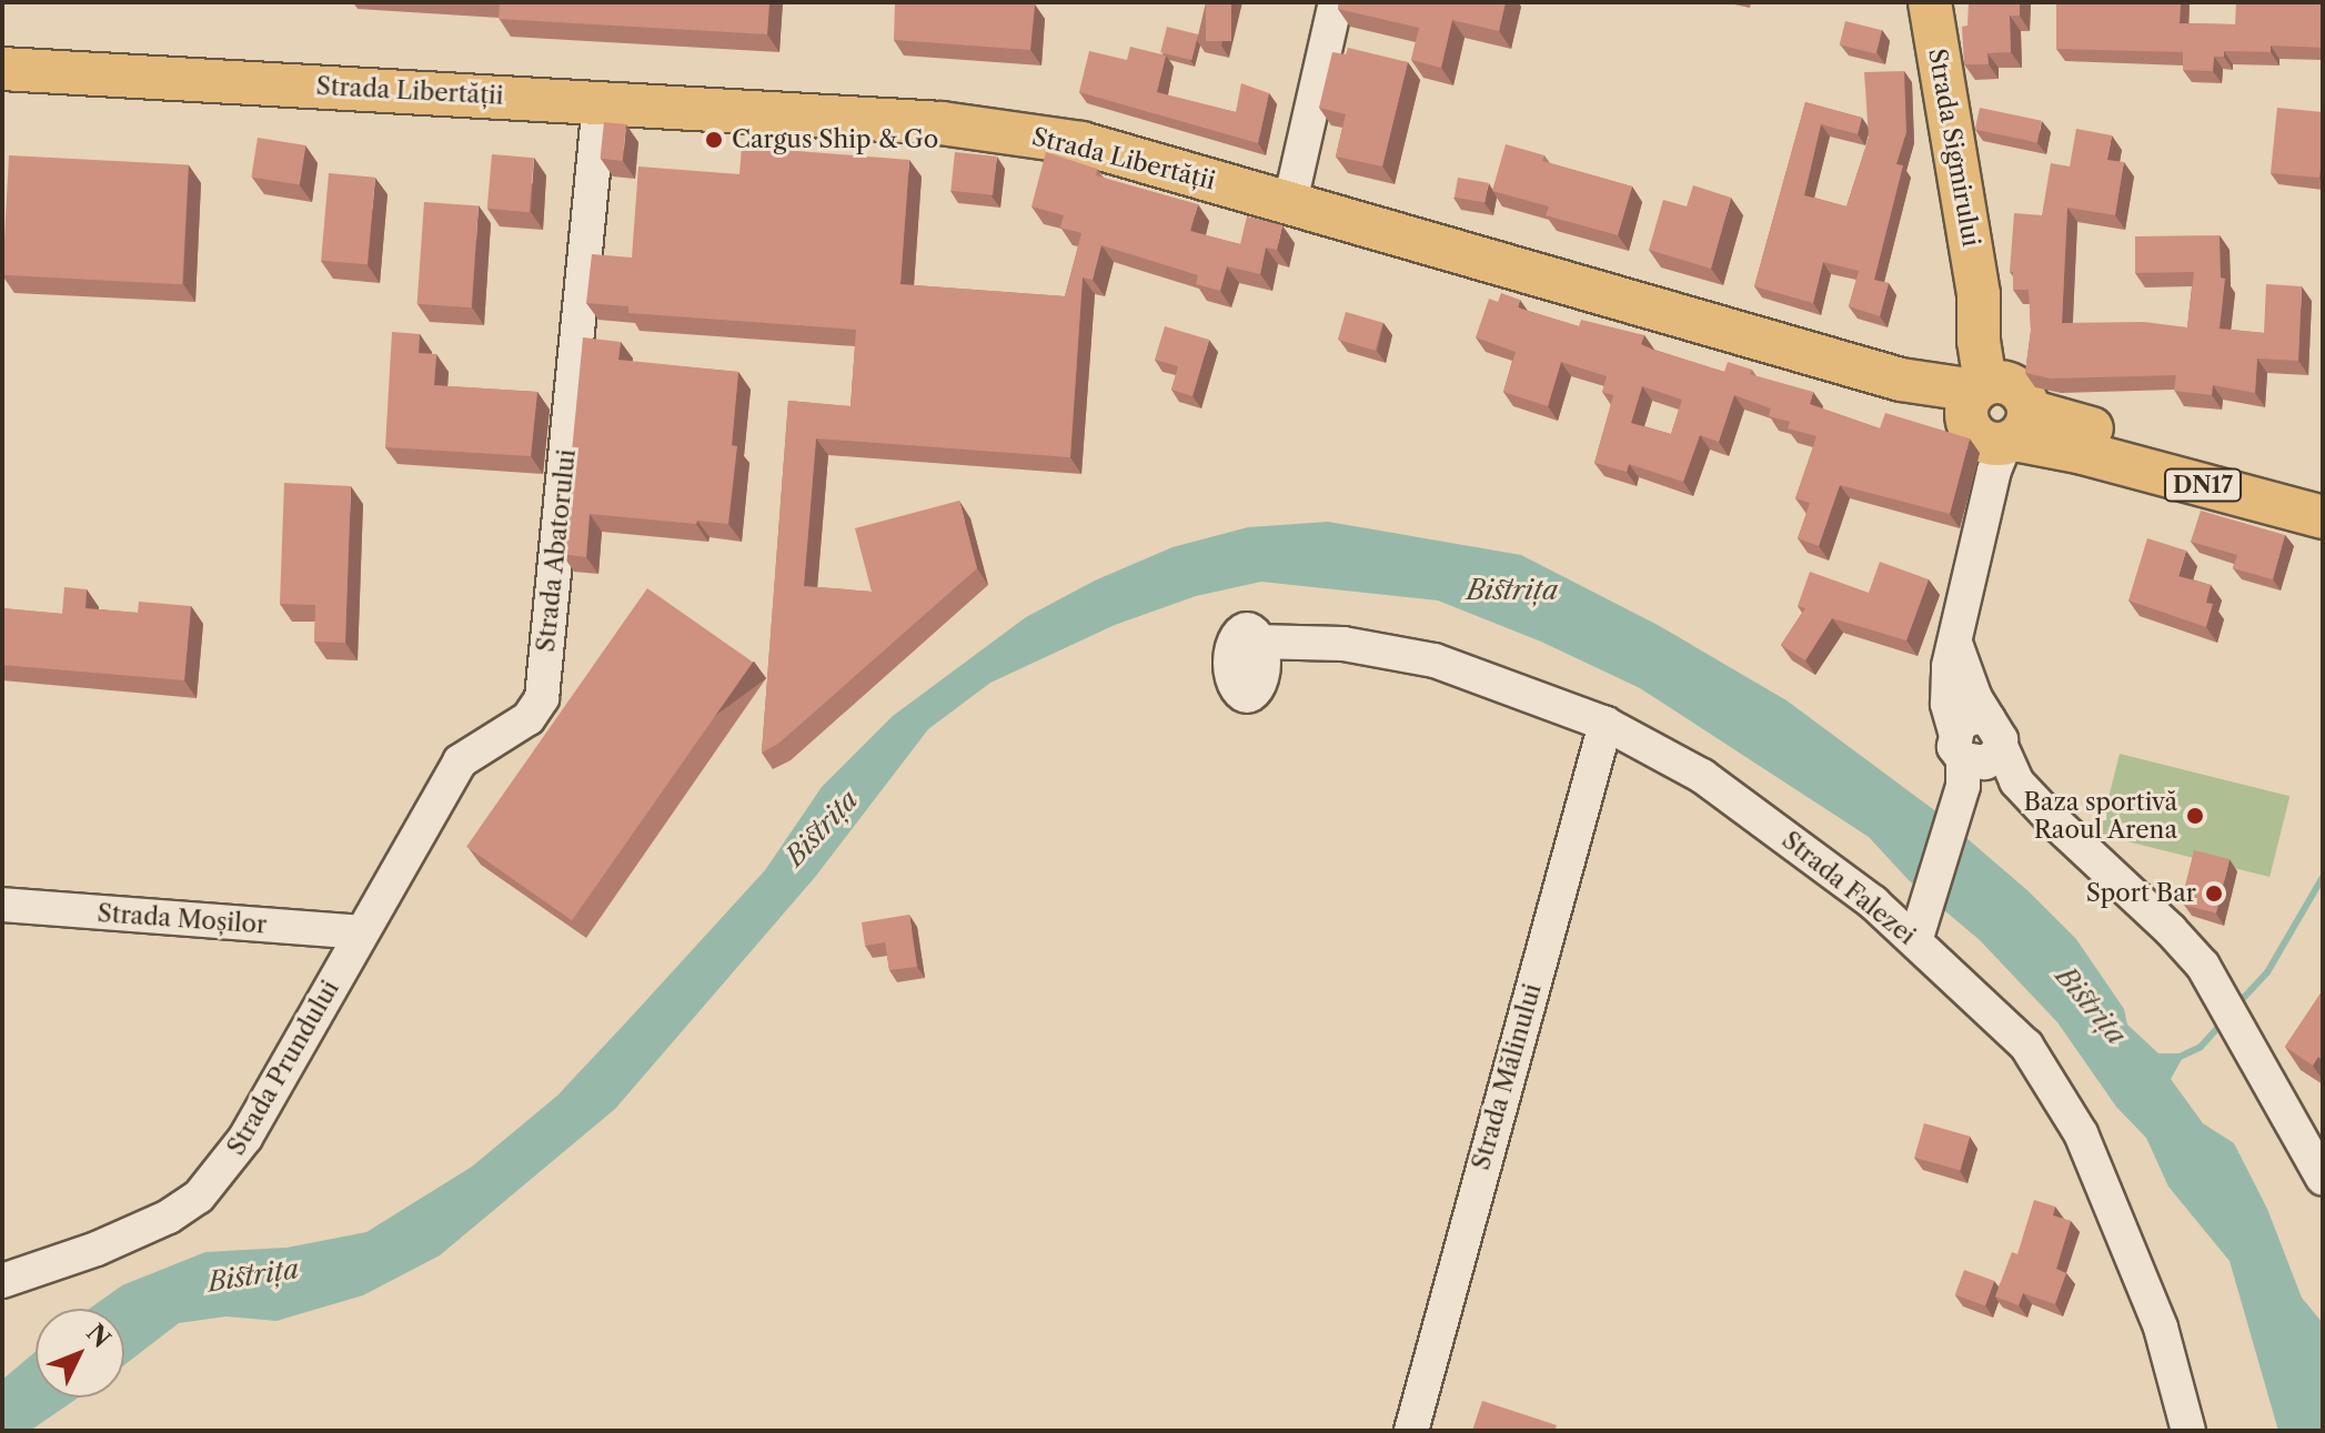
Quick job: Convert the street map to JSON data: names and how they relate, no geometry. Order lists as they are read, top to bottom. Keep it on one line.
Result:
{"streets":{"main road":["Strada Libertății","Strada Sigmirului","DN17"],"street":["Strada Abatorului","Strada Falezei","Strada Moșilor","Strada Prundului","Strada Mălinului"]},"crossings":[["Strada Libertății","Strada Sigmirului"],["Strada Libertății","Strada Abatorului"],["Strada Abatorului","Strada Moșilor"],["Strada Abatorului","Strada Prundului"],["Strada Falezei","Strada Mălinului"],["Strada Moșilor","Strada Prundului"]],"water":["Bistrița"],"places":["Cargus Ship & Go","Baza sportivă Raoul Arena","Sport Bar"],"north":"top right"}
